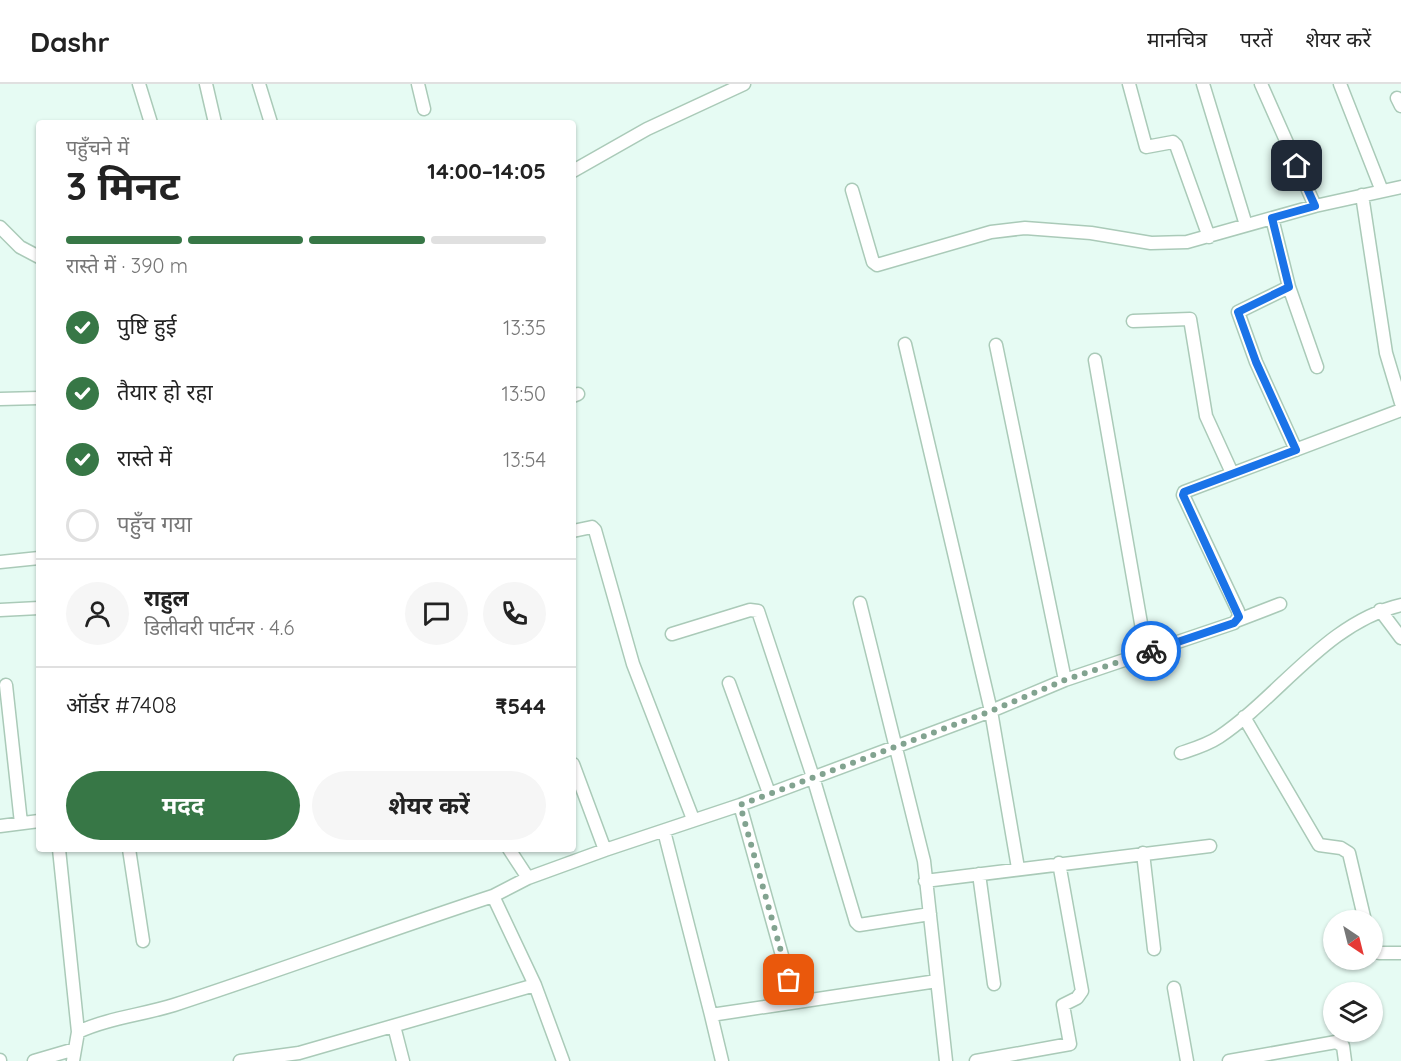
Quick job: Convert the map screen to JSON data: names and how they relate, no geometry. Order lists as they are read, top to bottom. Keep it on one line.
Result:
{"north":"bottom right","page":{"header":"Dashr","nav":["मानचित्र","परतें","शेयर करें"],"heading":["3 मिनट","पहुँचने में","14:00–14:05"],"panel":["राहुल","डिलीवरी पार्टनर · 4.6","ऑर्डर #7408","₹544"],"bar":"रास्ते में · 390 m","list":[["पुष्टि हुई","13:35"],["तैयार हो रहा","13:50"],["रास्ते में","13:54"],"पहुँच गया"],"buttons":["मदद","शेयर करें"]}}
